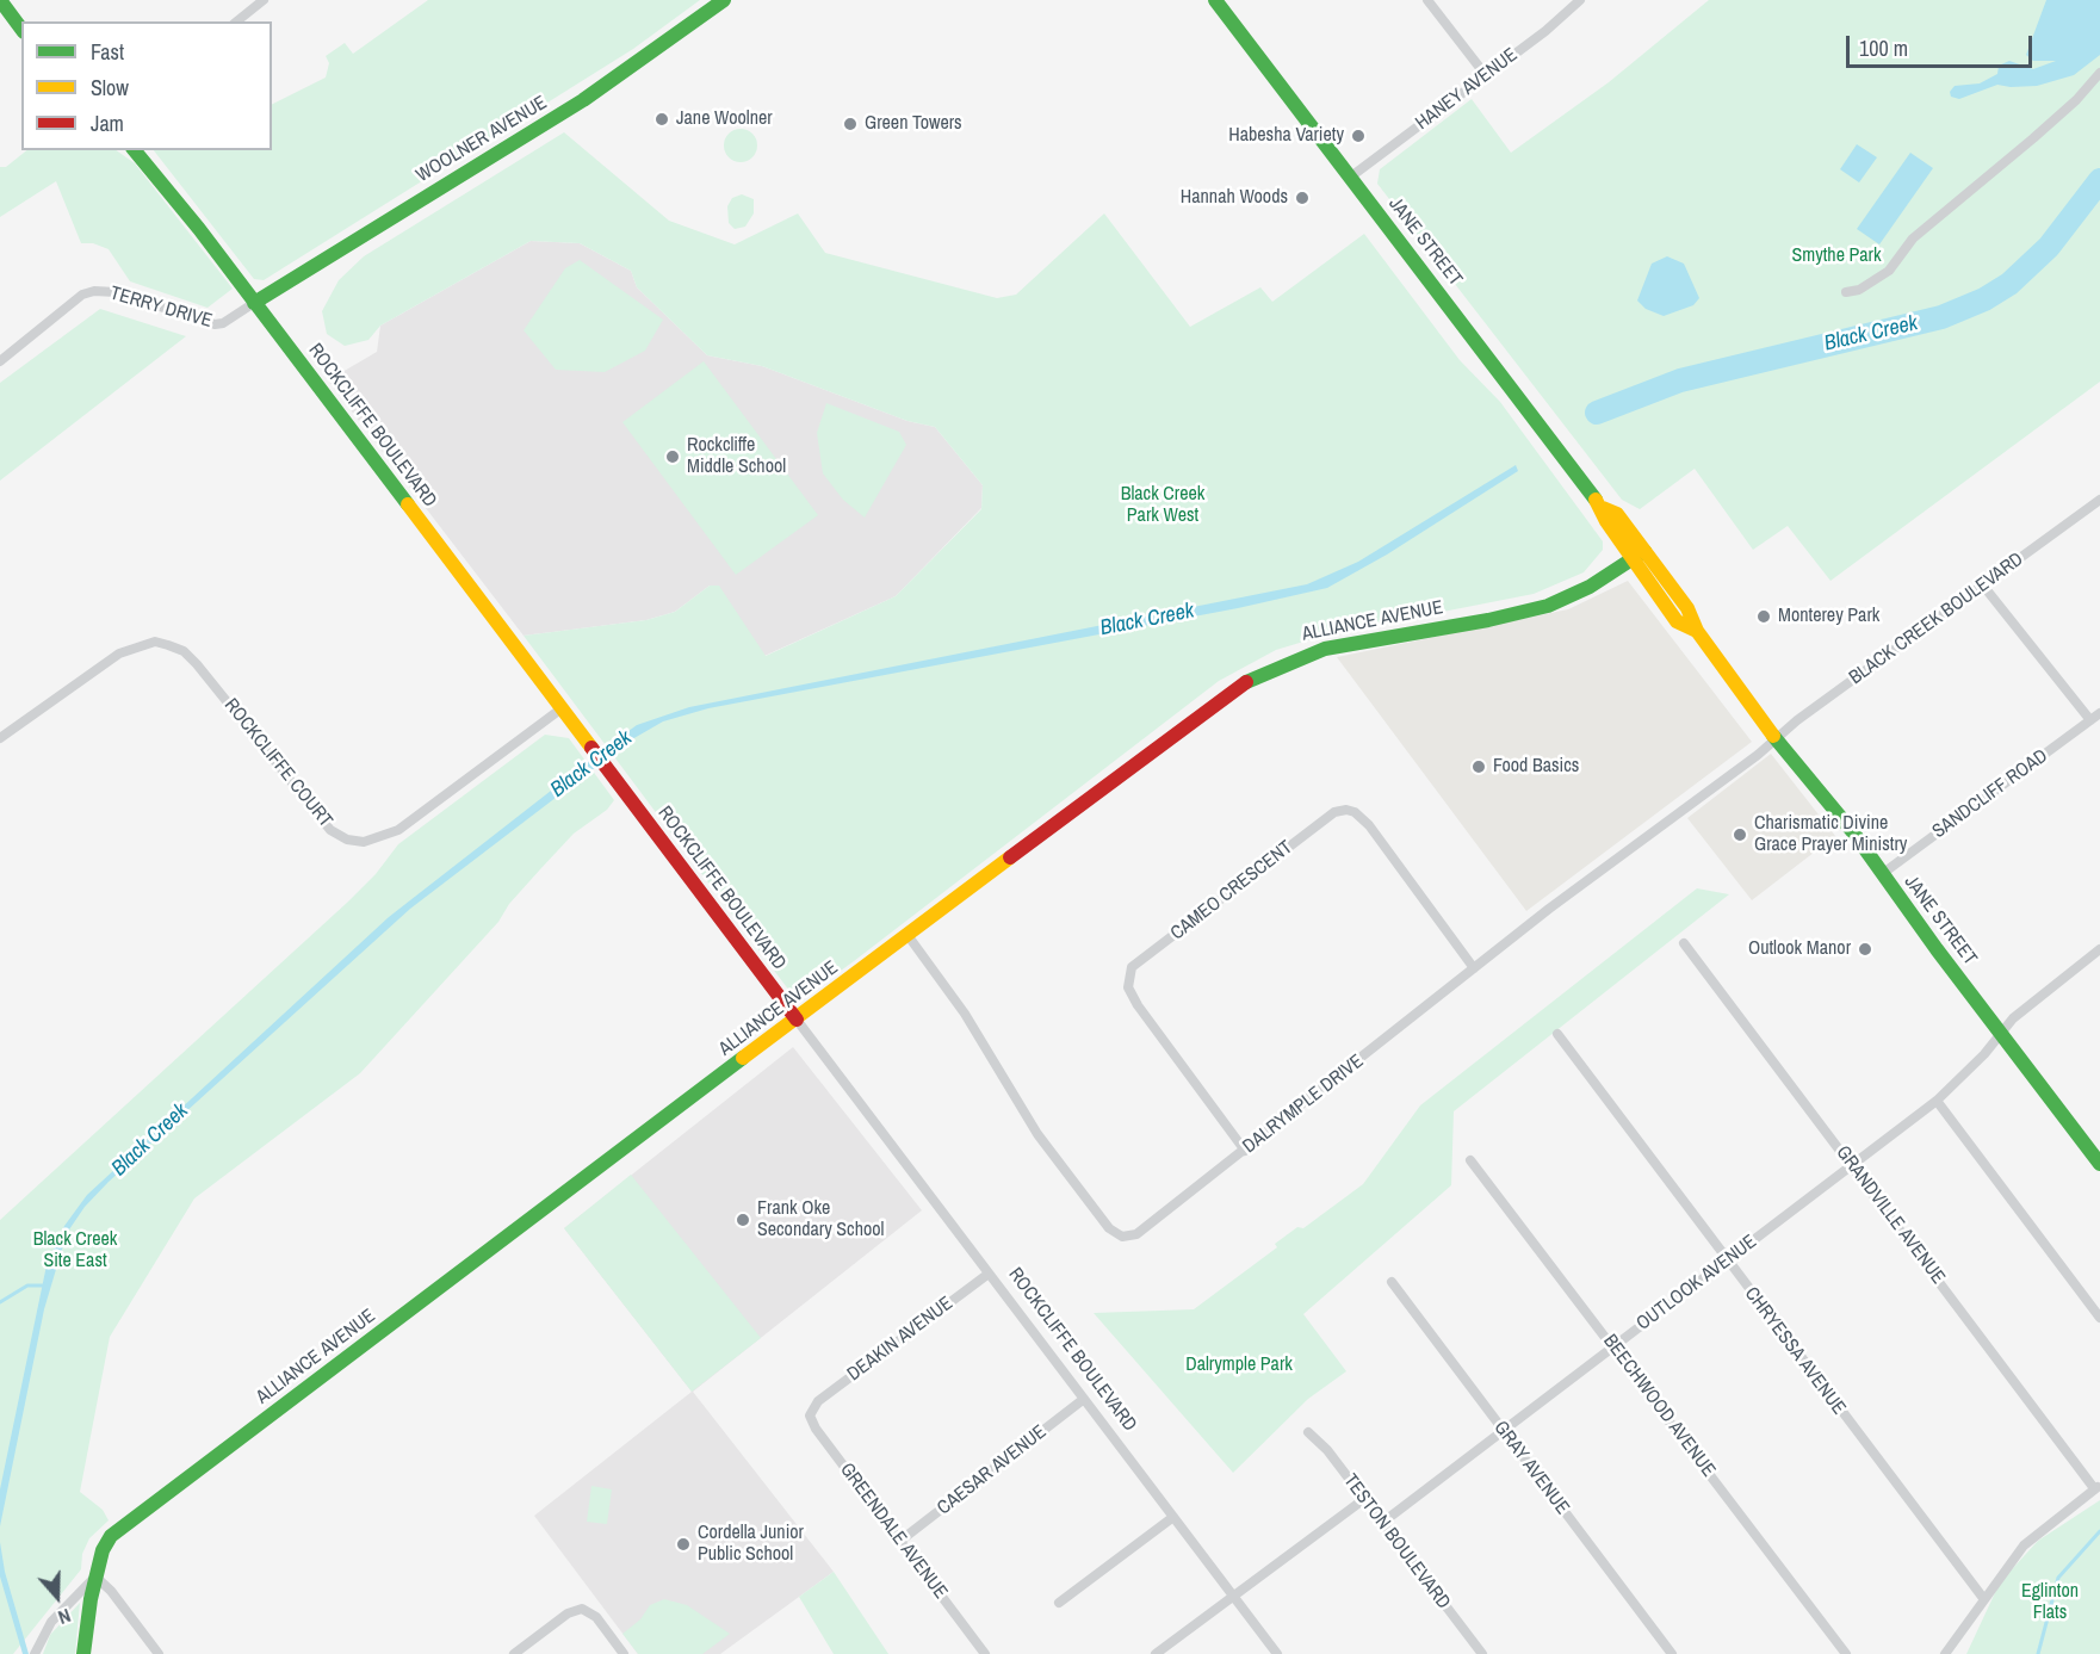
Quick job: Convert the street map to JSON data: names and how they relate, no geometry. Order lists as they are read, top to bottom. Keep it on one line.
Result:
{"streets":{"street":["HANEY AVENUE","WOOLNER AVENUE","JANE STREET","TERRY DRIVE","ROCKCLIFFE BOULEVARD","BLACK CREEK BOULEVARD","ALLIANCE AVENUE","ROCKCLIFFE COURT","SANDCLIFF ROAD","CAMEO CRESCENT","DALRYMPLE DRIVE","GRANDVILLE AVENUE","OUTLOOK AVENUE","DEAKIN AVENUE","CHRYESSA AVENUE","BEECHWOOD AVENUE","GRAY AVENUE","CAESAR AVENUE","GREENDALE AVENUE","TESTON BOULEVARD"]},"crossings":[["HANEY AVENUE","JANE STREET"],["WOOLNER AVENUE","TERRY DRIVE"],["WOOLNER AVENUE","ROCKCLIFFE BOULEVARD"],["JANE STREET","BLACK CREEK BOULEVARD"],["JANE STREET","ALLIANCE AVENUE"],["JANE STREET","SANDCLIFF ROAD"],["JANE STREET","DALRYMPLE DRIVE"],["JANE STREET","OUTLOOK AVENUE"],["TERRY DRIVE","ROCKCLIFFE BOULEVARD"],["ROCKCLIFFE BOULEVARD","ALLIANCE AVENUE"],["ROCKCLIFFE BOULEVARD","ROCKCLIFFE COURT"],["ROCKCLIFFE BOULEVARD","DEAKIN AVENUE"],["ROCKCLIFFE BOULEVARD","CAESAR AVENUE"],["BLACK CREEK BOULEVARD","DALRYMPLE DRIVE"],["ALLIANCE AVENUE","DALRYMPLE DRIVE"],["CAMEO CRESCENT","DALRYMPLE DRIVE"],["GRANDVILLE AVENUE","OUTLOOK AVENUE"],["OUTLOOK AVENUE","CHRYESSA AVENUE"],["OUTLOOK AVENUE","BEECHWOOD AVENUE"],["OUTLOOK AVENUE","GRAY AVENUE"],["OUTLOOK AVENUE","TESTON BOULEVARD"],["DEAKIN AVENUE","GREENDALE AVENUE"],["CAESAR AVENUE","GREENDALE AVENUE"]],"water":["Black Creek"],"parks":["Smythe Park","Black Creek Park West","Black Creek Site East","Dalrymple Park","Eglinton Flats"],"places":["Jane Woolner","Green Towers","Habesha Variety","Hannah Woods","Rockcliffe Middle School","Monterey Park","Food Basics","Charismatic Divine Grace Prayer Ministry","Outlook Manor","Frank Oke Secondary School","Cordella Junior Public School"],"legend":["Fast","Slow","Jam"],"scale_bar":"100 m","north":"bottom"}
